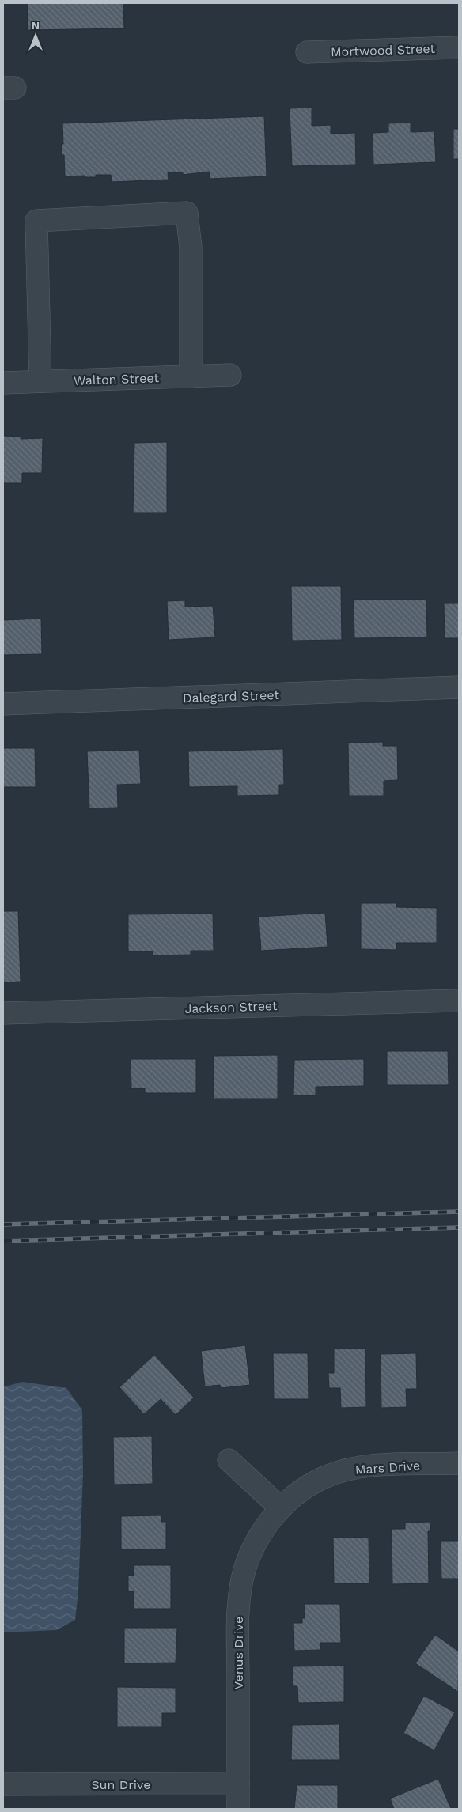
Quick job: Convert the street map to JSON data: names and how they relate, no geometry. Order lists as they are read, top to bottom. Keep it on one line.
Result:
{"streets":{"street":["Mortwood Street","Walton Street","Dalegard Street","Jackson Street","Mars Drive","Venus Drive","Sun Drive"]},"crossings":[["Mars Drive","Venus Drive"],["Venus Drive","Sun Drive"]],"north":"top"}
